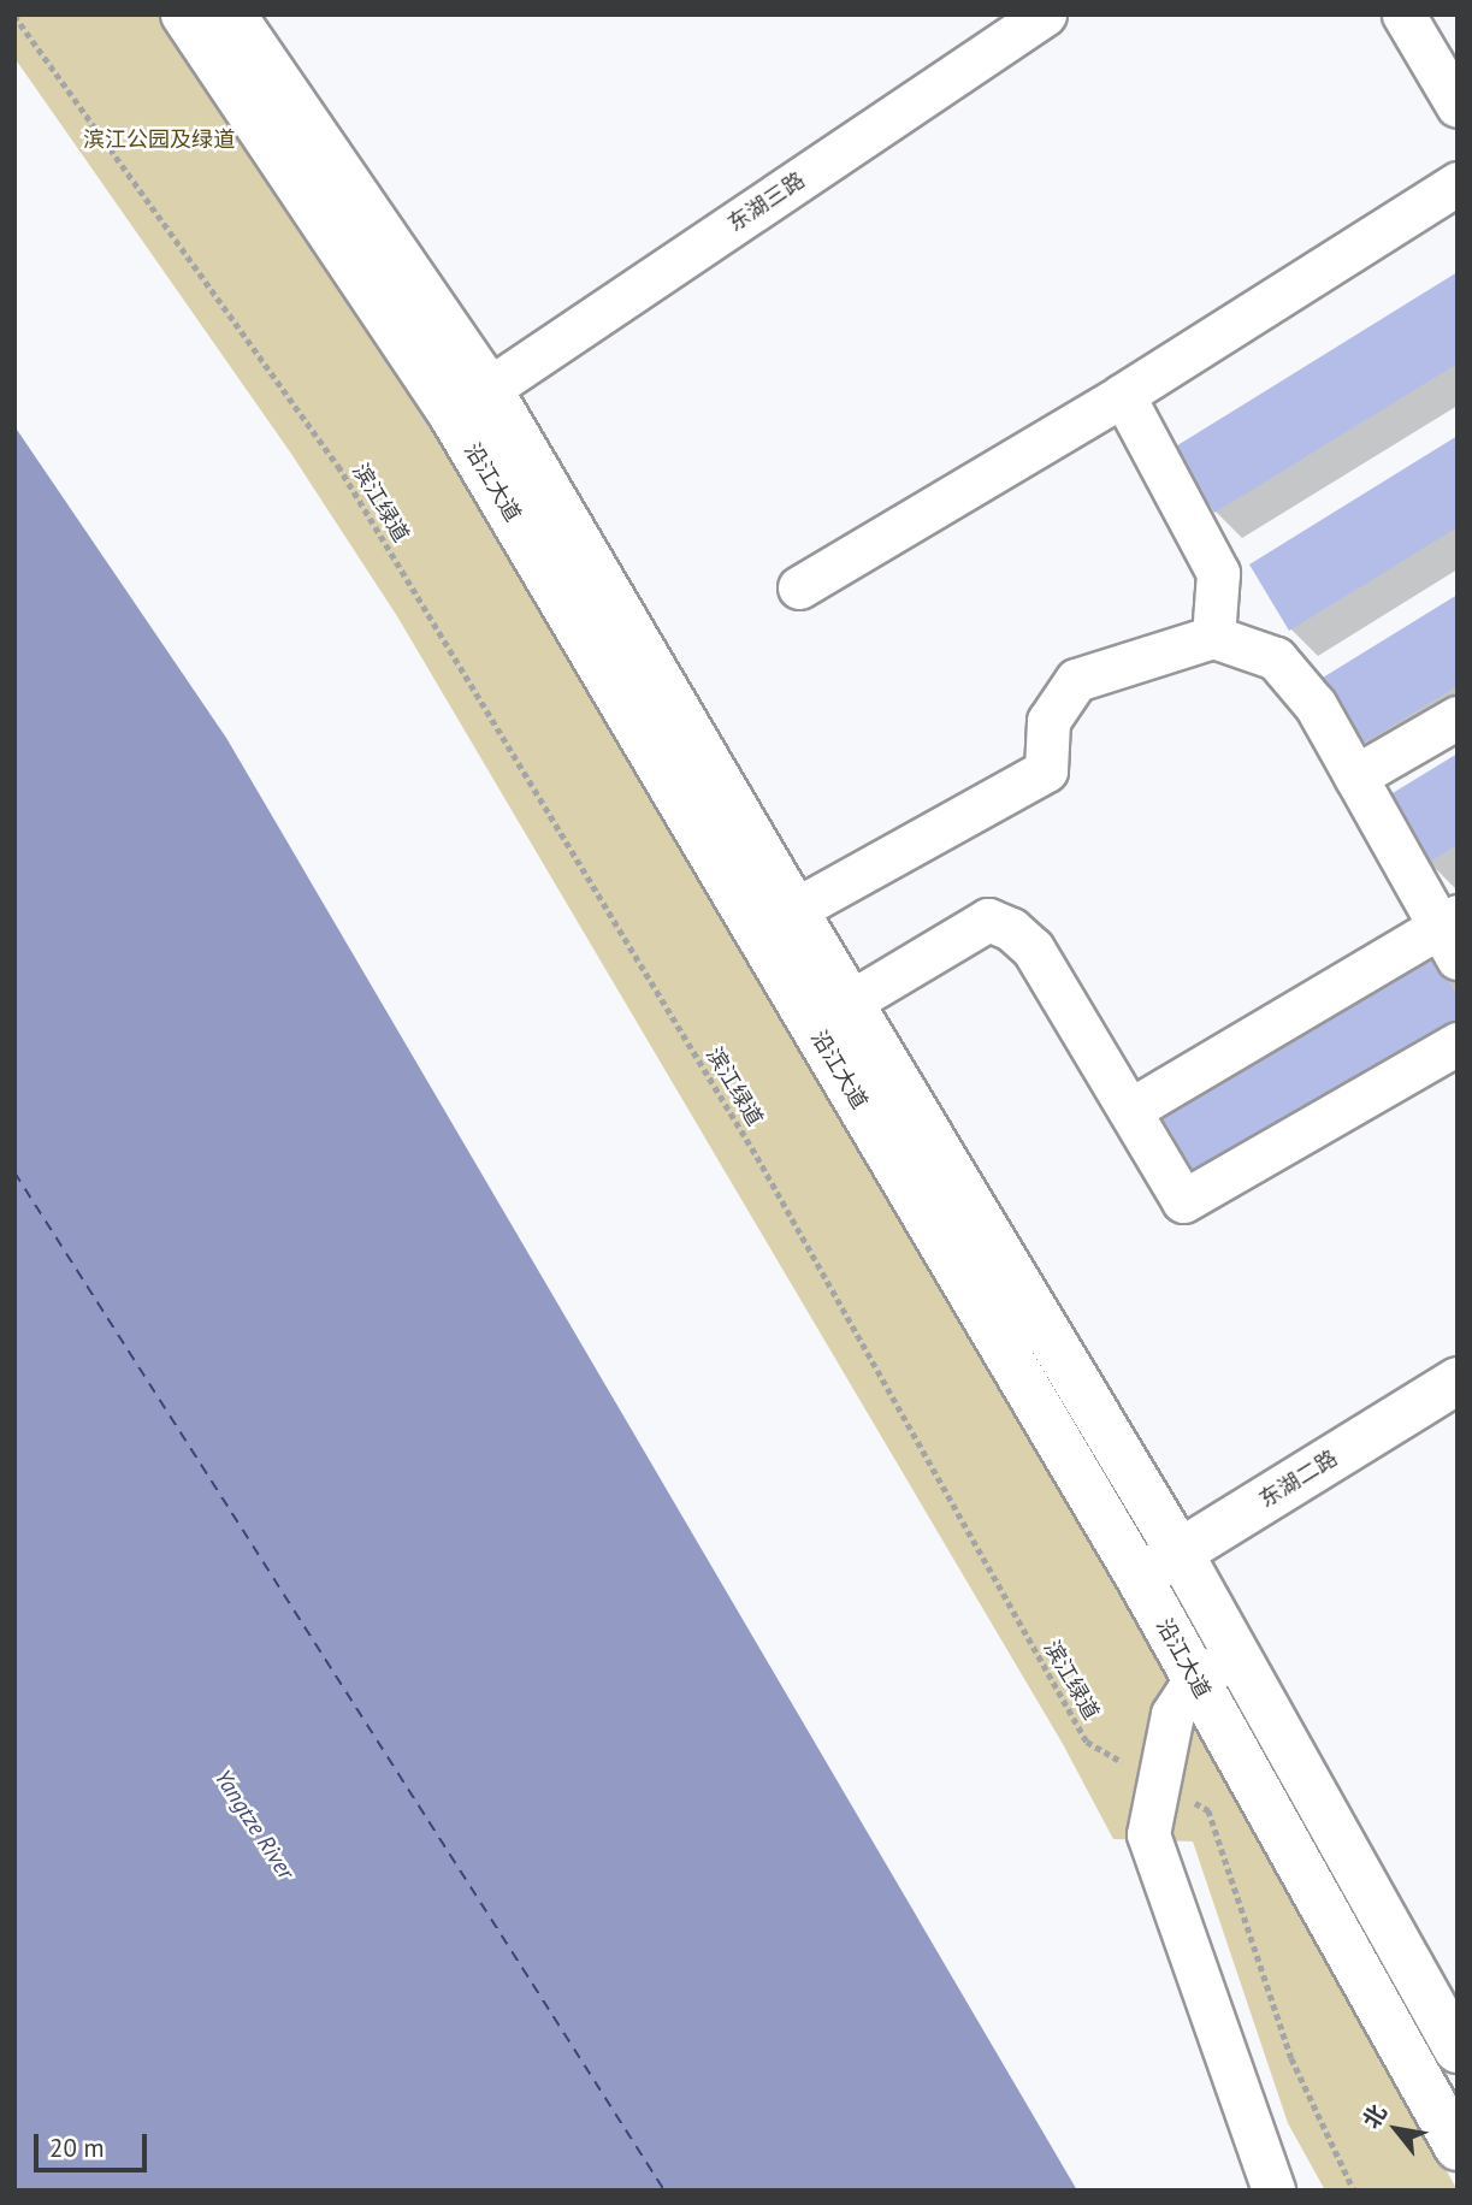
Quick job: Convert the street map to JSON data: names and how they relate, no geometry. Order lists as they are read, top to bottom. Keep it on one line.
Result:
{"streets":{"main road":["沿江大道","东湖二路"],"street":["东湖三路"],"path":["滨江绿道"]},"crossings":[["东湖三路","沿江大道"],["沿江大道","东湖二路"]],"water":["Yangtze River"],"parks":["滨江公园及绿道"],"scale_bar":"20 m","north":"top left"}
